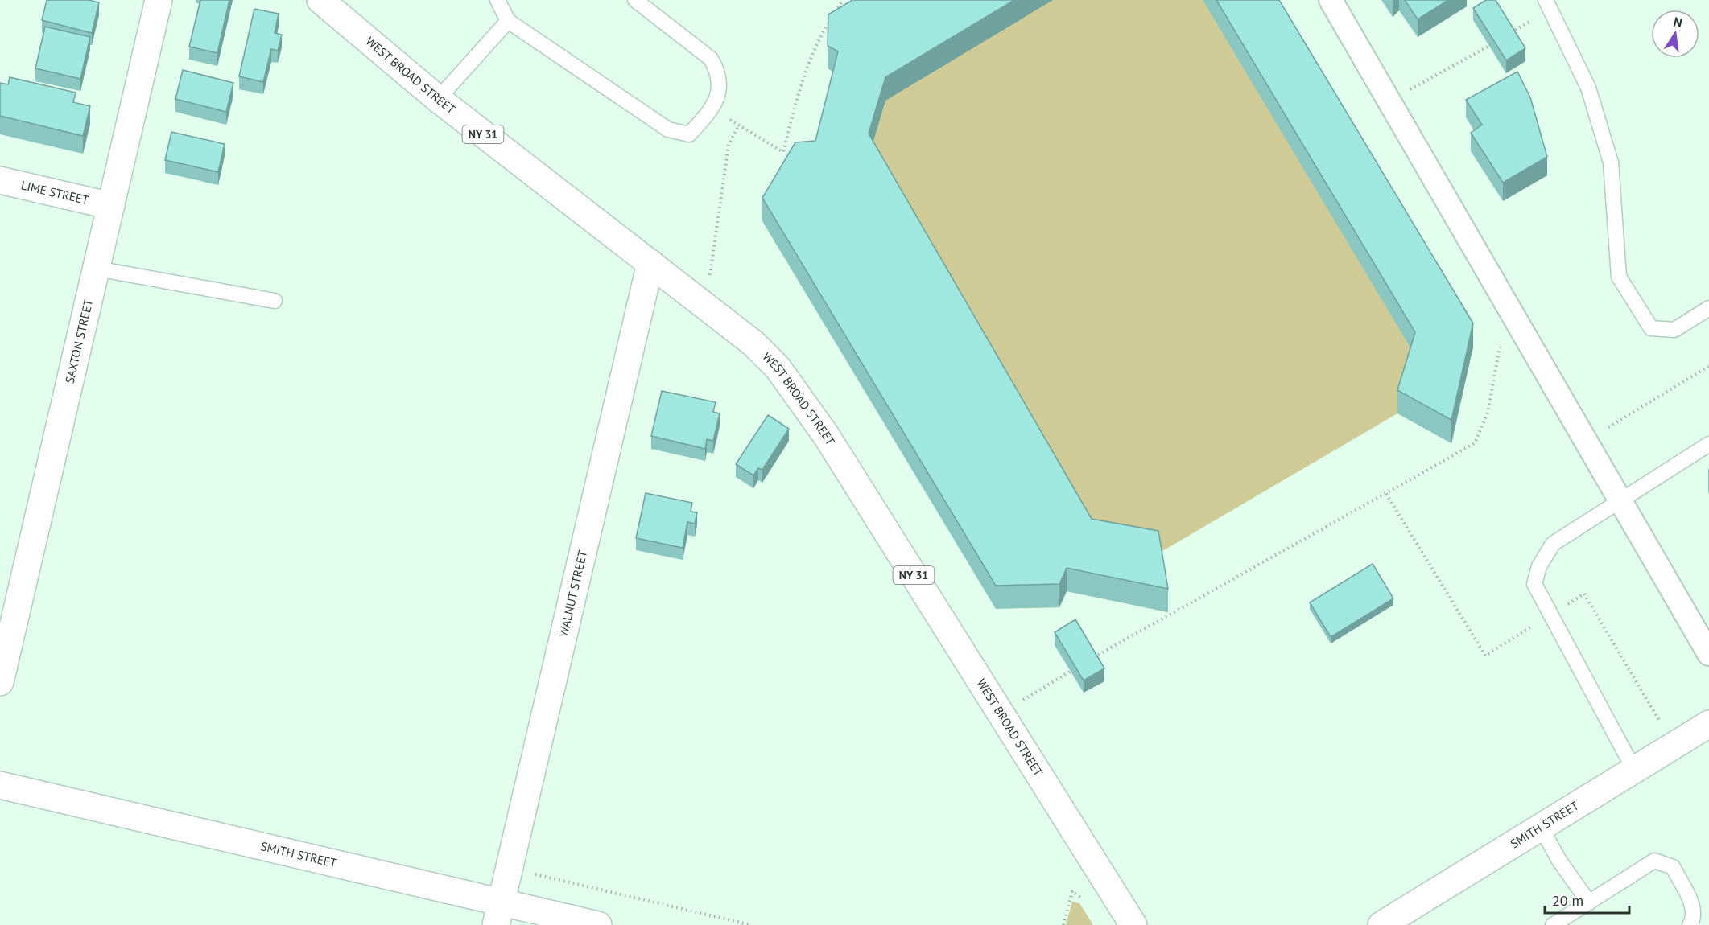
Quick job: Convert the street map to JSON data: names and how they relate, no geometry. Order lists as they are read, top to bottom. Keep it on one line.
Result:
{"streets":{"street":["WEST BROAD STREET","NY 31","LIME STREET","SAXTON STREET","WALNUT STREET","SMITH STREET"]},"crossings":[["WEST BROAD STREET","WALNUT STREET"],["LIME STREET","SAXTON STREET"],["WALNUT STREET","SMITH STREET"]],"scale_bar":"20 m","north":"top"}
